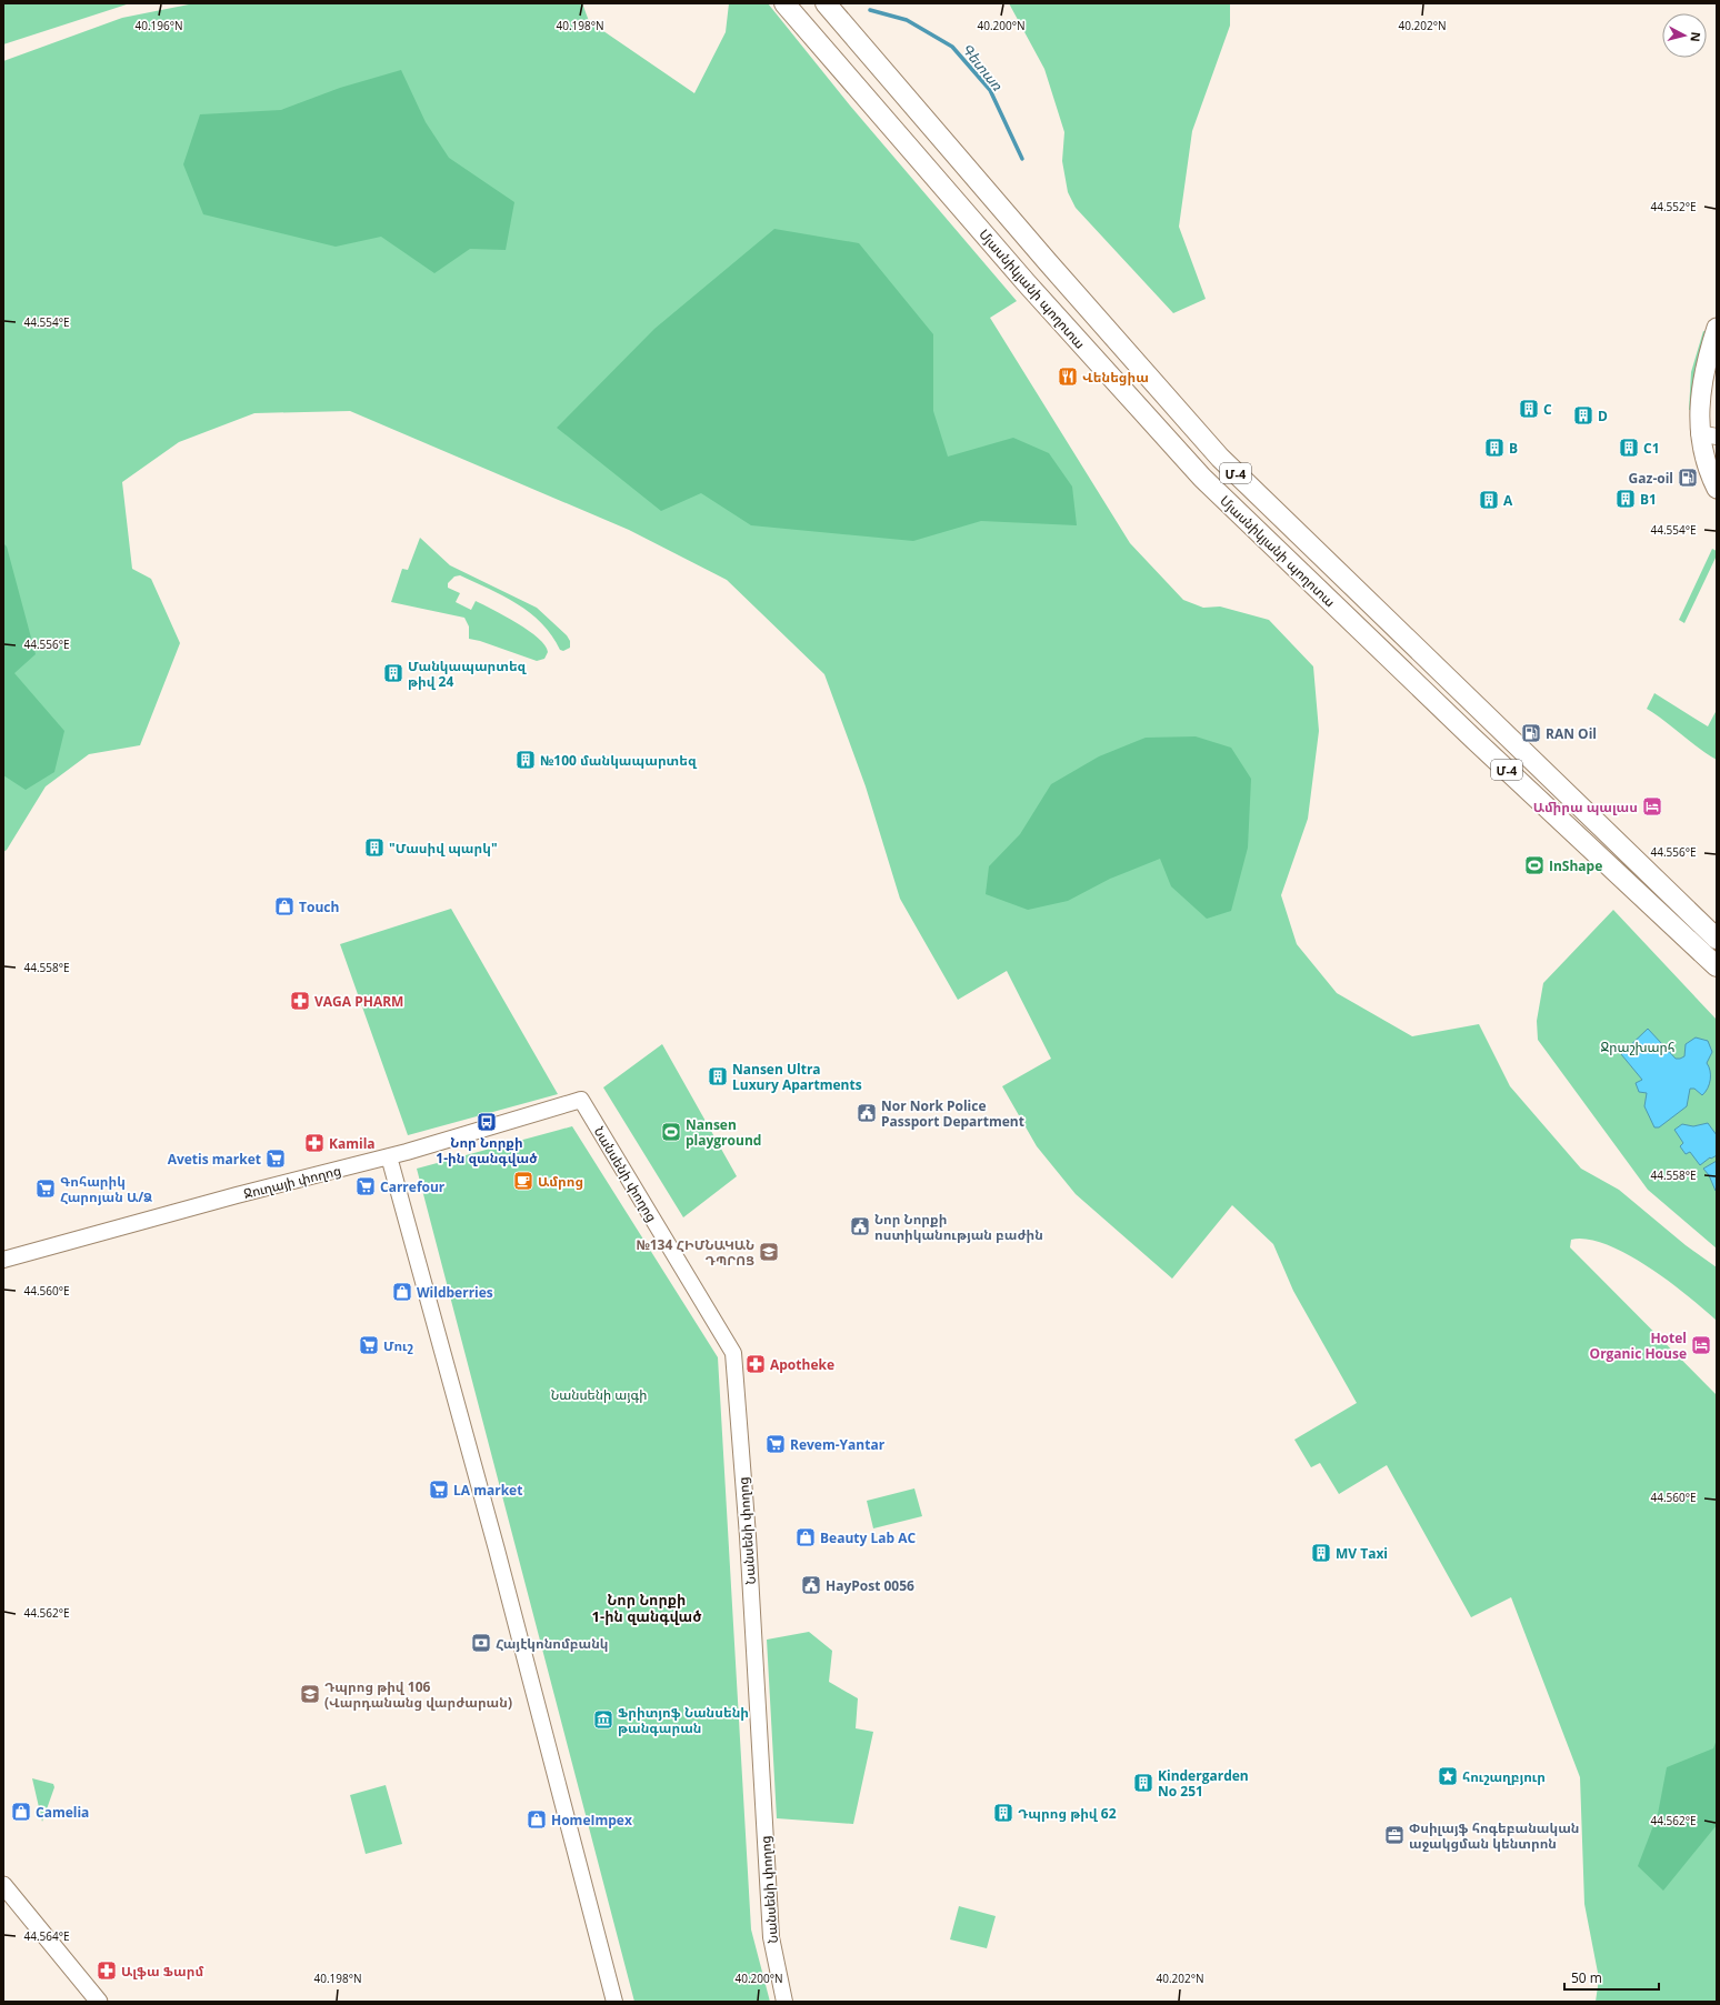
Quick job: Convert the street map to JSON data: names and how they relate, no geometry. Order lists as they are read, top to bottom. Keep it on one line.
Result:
{"streets":{"highway":["Մյասնիկյանի պողոտա","Մ-4"],"street":["Նանսենի փողոց","Ջուղայի փողոց"]},"crossings":[["Նանսենի փողոց","Ջուղայի փողոց"]],"districts":["Նոր Նորքի 1-ին զանգված"],"water":["Գետառ"],"parks":["Ջրաշխարհ","Նանսենի այգի"],"places":{"restaurant":["Վենեցիա"],"building":["C","D","B","C1","B1","A","Մանկապարտեզ թիվ 24","№100 մանկապարտեզ","\"Մասիվ պարկ\"","Nansen Ultra Luxury Apartments","MV Taxi","Kindergarden No 251","Դպրոց թիվ 62"],"fuel station":["Gaz-oil","RAN Oil"],"hotel":["Ամիրա պալաս","Hotel Organic House"],"sports":["InShape","Nansen playground"],"shop":["Touch","Wildberries","Beauty Lab AC","Camelia","HomeImpex"],"pharmacy":["VAGA PHARM","Kamila","Apotheke","Ալֆա Ֆարմ"],"public building":["Nor Nork Police Passport Department","Նոր Նորքի ոստիկանության բաժին","HayPost 0056"],"bus stop":["Նոր Նորքի 1-ին զանգված"],"supermarket":["Avetis market","Carrefour","Գոհարիկ Հարոյան Ա/Ձ","Մուշ","Revem-Yantar","LA market"],"cafe":["Ամրոց"],"school or university":["№134 ՀԻՄՆԱԿԱՆ ԴՊՐՈՑ","Դպրոց թիվ 106 (Վարդանանց վարժարան)"],"bank":["Հայէկոնոմբանկ"],"museum":["Ֆրիտյոֆ Նանսենի թանգարան"],"place":["հուշաղբյուր"],"office":["Փսիլայֆ հոգեբանական աջակցման կենտրոն"]},"scale_bar":"50 m","north":"right","coordinates":["40.196°N","40.198°N","40.200°N","40.202°N","44.552°E","44.554°E","44.556°E","44.558°E","44.560°E","44.562°E","44.564°E"]}
